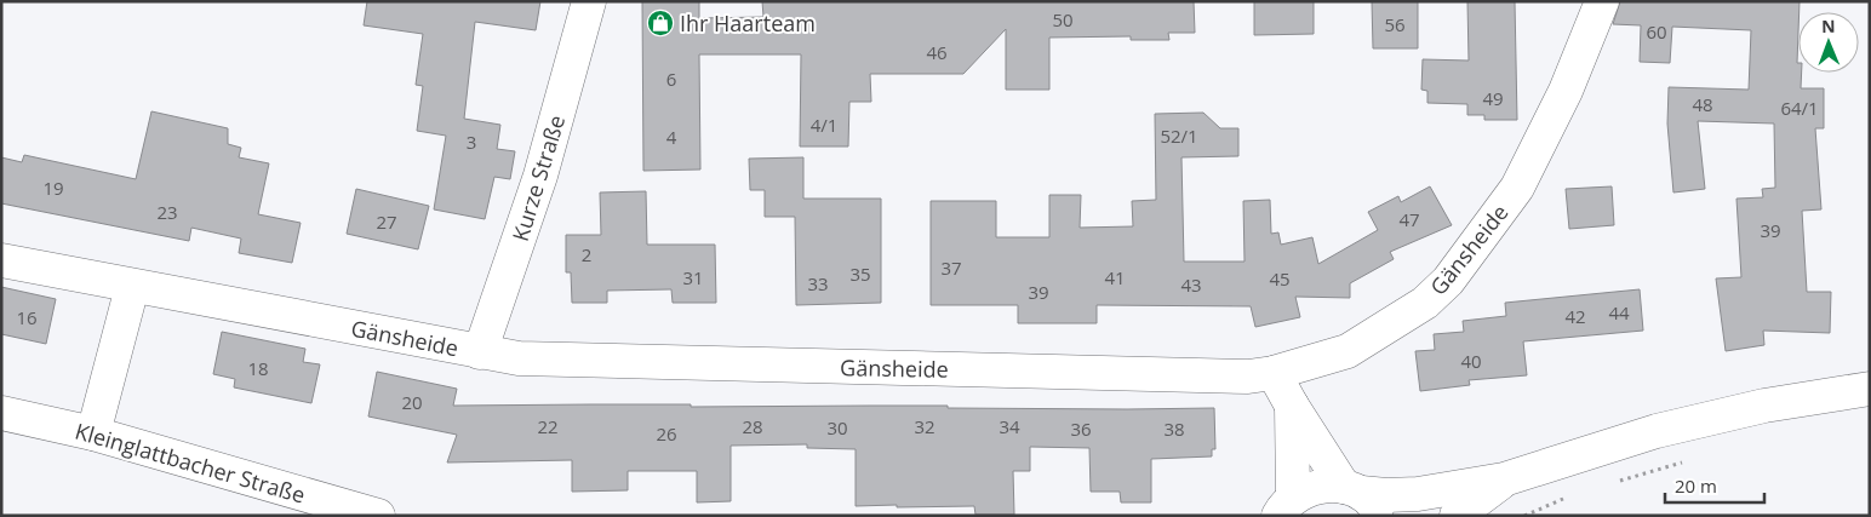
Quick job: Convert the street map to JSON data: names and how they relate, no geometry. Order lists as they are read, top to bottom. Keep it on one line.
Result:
{"streets":{"street":["Kurze Straße","Gänsheide","Kleinglattbacher Straße"]},"crossings":[["Kurze Straße","Gänsheide"]],"places":{"shop":["Ihr Haarteam"]},"house_numbers":["50","56","60","46","6","49","48","64/1","4/1","52/1","4","3","19","23","47","27","39","2","37","35","31","41","45","33","43","39","44","42","16","40","18","20","22","28","32","34","30","36","38","26"],"scale_bar":"20 m","north":"top"}
